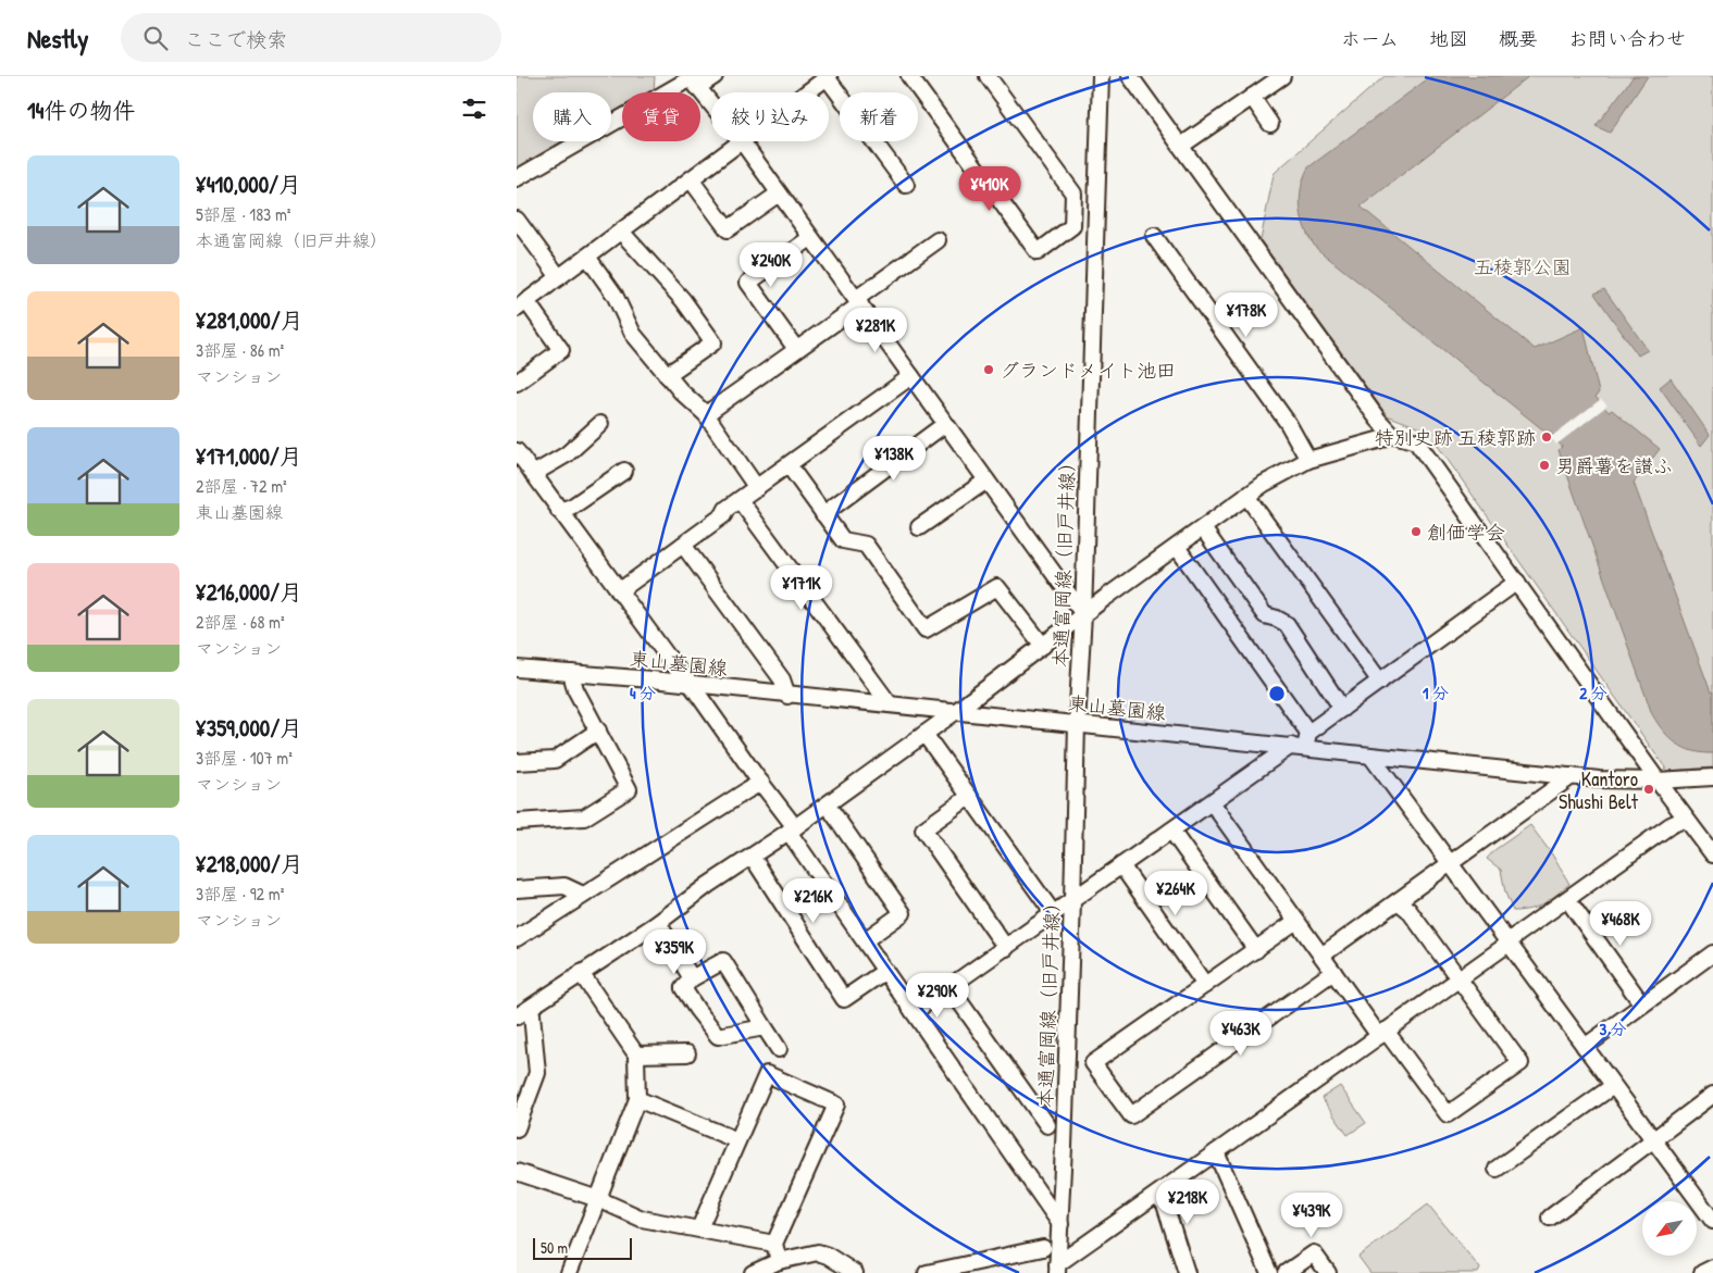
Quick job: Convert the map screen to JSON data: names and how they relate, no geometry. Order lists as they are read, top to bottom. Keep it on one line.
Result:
{"streets":{"street":["本通富岡線（旧戸井線）","東山墓園線"]},"crossings":[["本通富岡線（旧戸井線）","東山墓園線"]],"parks":["五稜郭公園"],"places":["グランドメイト池田","特別史跡 五稜郭跡","男爵薯を讃ふ","創価学会","Kantoro Shushi Belt"],"scale_bar":"50 m","north":"bottom left","page":{"header":"Nestly","search":"ここで検索","nav":["ホーム","地図","概要","お問い合わせ"],"heading":"14件の物件","chip":["購入","賃貸","絞り込み","新着"],"list":[{"name":"¥410,000/月","note":"5部屋 · 183 m² · 本通富岡線（旧戸井線）"},{"name":"¥281,000/月","note":"3部屋 · 86 m² · マンション"},{"name":"¥171,000/月","note":"2部屋 · 72 m² · 東山墓園線"},{"name":"¥216,000/月","note":"2部屋 · 68 m² · マンション"},{"name":"¥359,000/月","note":"3部屋 · 107 m² · マンション"},{"name":"¥218,000/月","note":"3部屋 · 92 m² · マンション"}],"price":["¥410K","¥240K","¥178K","¥281K","¥138K","¥171K","¥264K","¥216K","¥468K","¥359K","¥290K","¥463K","¥218K","¥439K"],"scale":"50 m"},"rings":["1 分","2 分","4 分","3 分"]}
